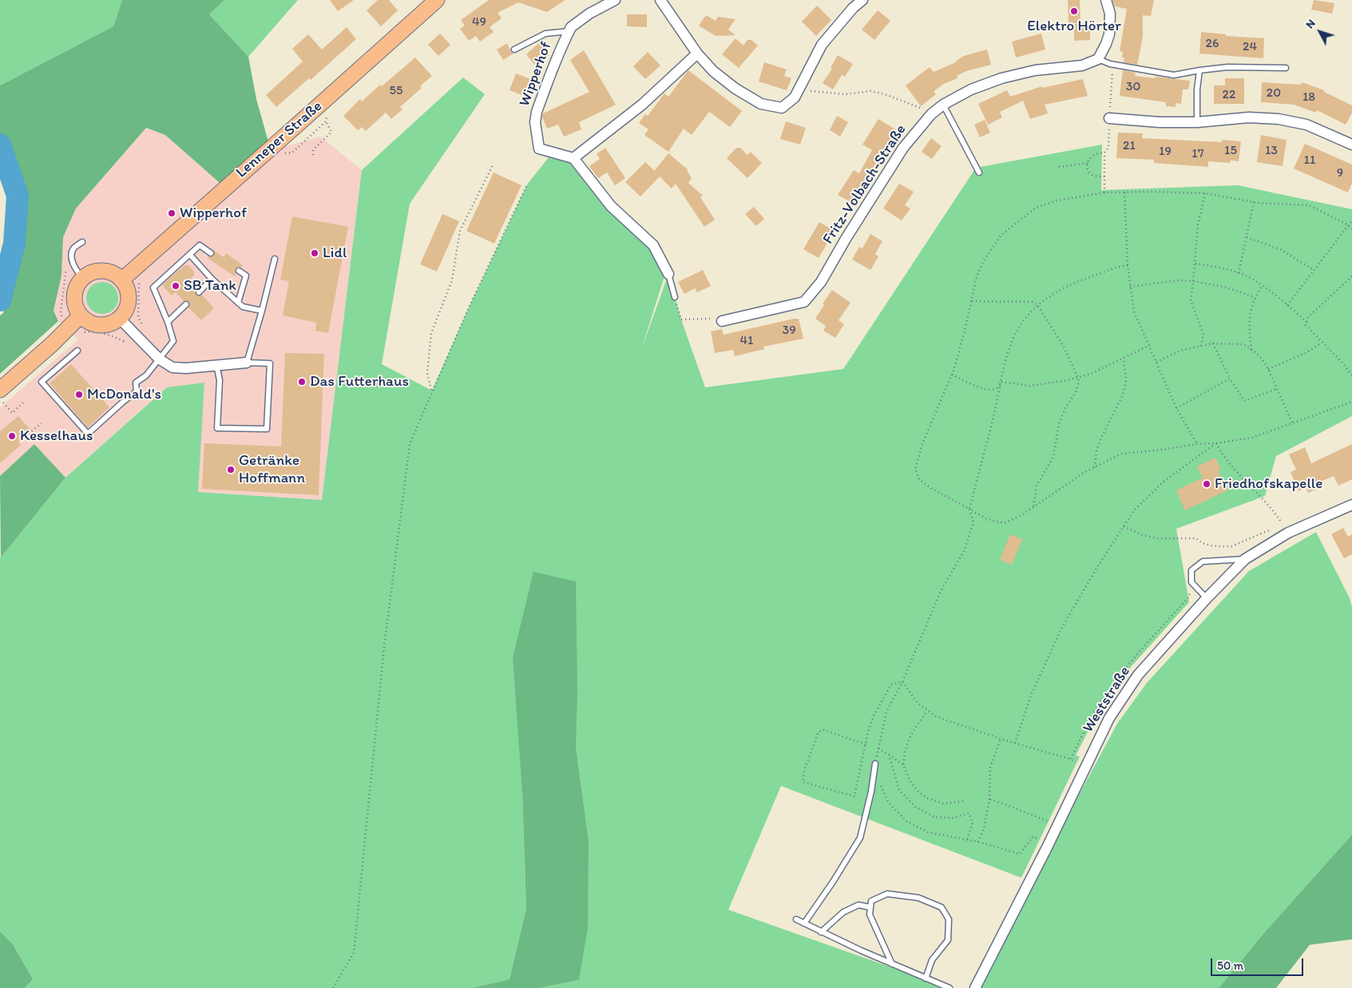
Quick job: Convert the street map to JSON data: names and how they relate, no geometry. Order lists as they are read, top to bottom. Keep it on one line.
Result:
{"streets":{"main road":["Lenneper Straße"],"street":["Wipperhof","Fritz-Volbach-Straße","Weststraße"]},"places":["Elektro Hörter","Wipperhof","Lidl","SB Tank","Das Futterhaus","McDonald's","Kesselhaus","Getränke Hoffmann","Friedhofskapelle"],"house_numbers":["49","26","24","30","55","20","22","18","21","15","13","19","17","11","9","39","41"],"scale_bar":"50 m","north":"top left"}
